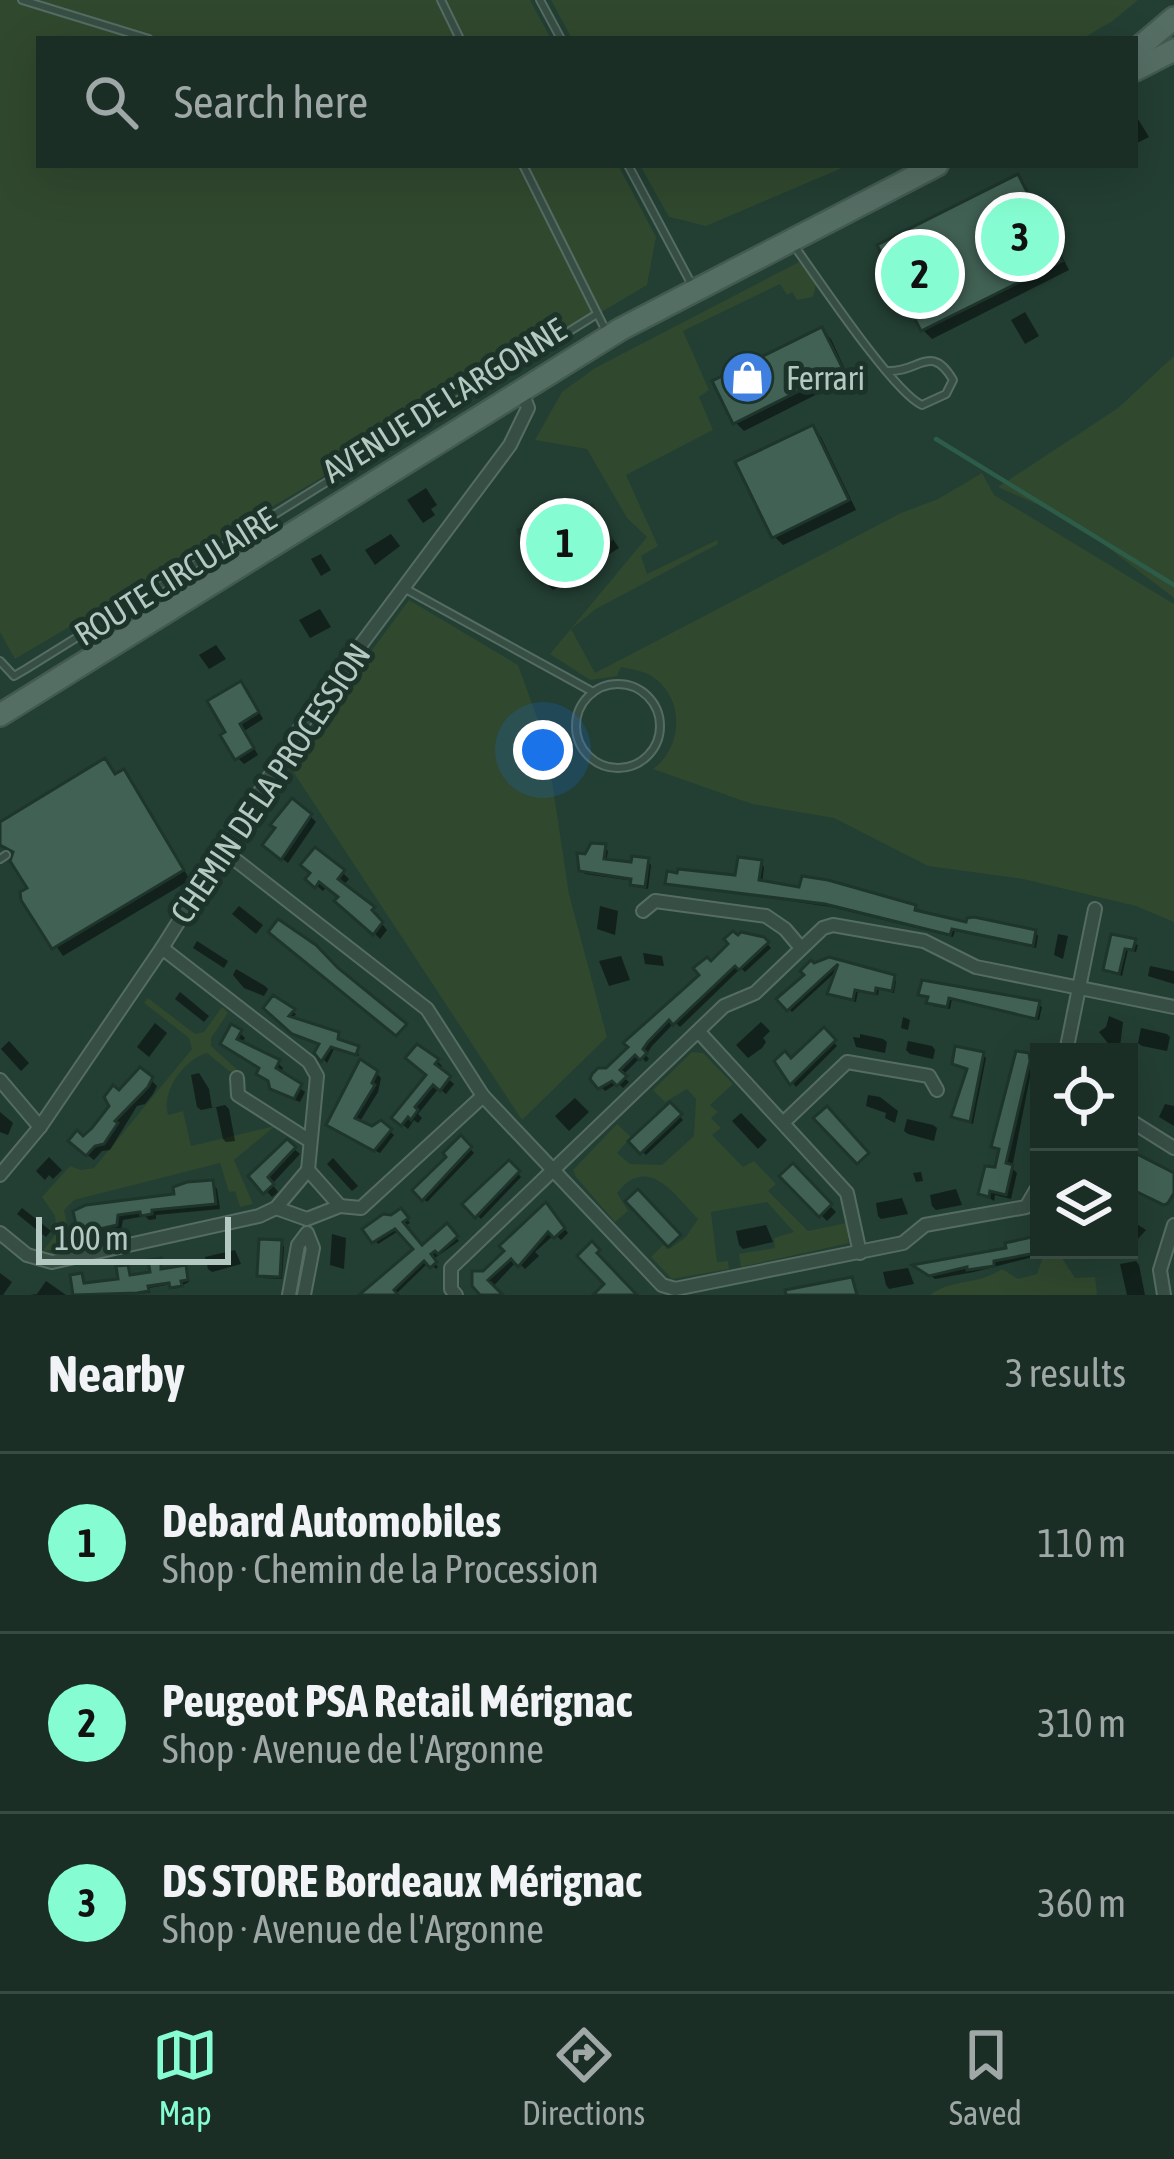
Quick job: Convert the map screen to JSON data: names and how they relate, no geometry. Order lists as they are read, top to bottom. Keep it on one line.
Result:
{"streets":{"main road":["AVENUE DE L'ARGONNE"],"street":["CHEMIN DE LA PROCESSION"],"lane":["ROUTE CIRCULAIRE"]},"crossings":[["AVENUE DE L'ARGONNE","CHEMIN DE LA PROCESSION"]],"places":{"shop":["Ferrari"]},"scale_bar":"100 m","page":{"search":"Search here","pins":["3","2","1"],"scale":"100 m","heading":["Nearby","3 results"],"list":[{"mark":"1","name":"Debard Automobiles","note":"Shop · Chemin de la Procession","value":"110 m"},{"mark":"2","name":"Peugeot PSA Retail Mérignac","note":"Shop · Avenue de l'Argonne","value":"310 m"},{"mark":"3","name":"DS STORE Bordeaux Mérignac","note":"Shop · Avenue de l'Argonne","value":"360 m"}],"nav":["Map","Directions","Saved"]}}
